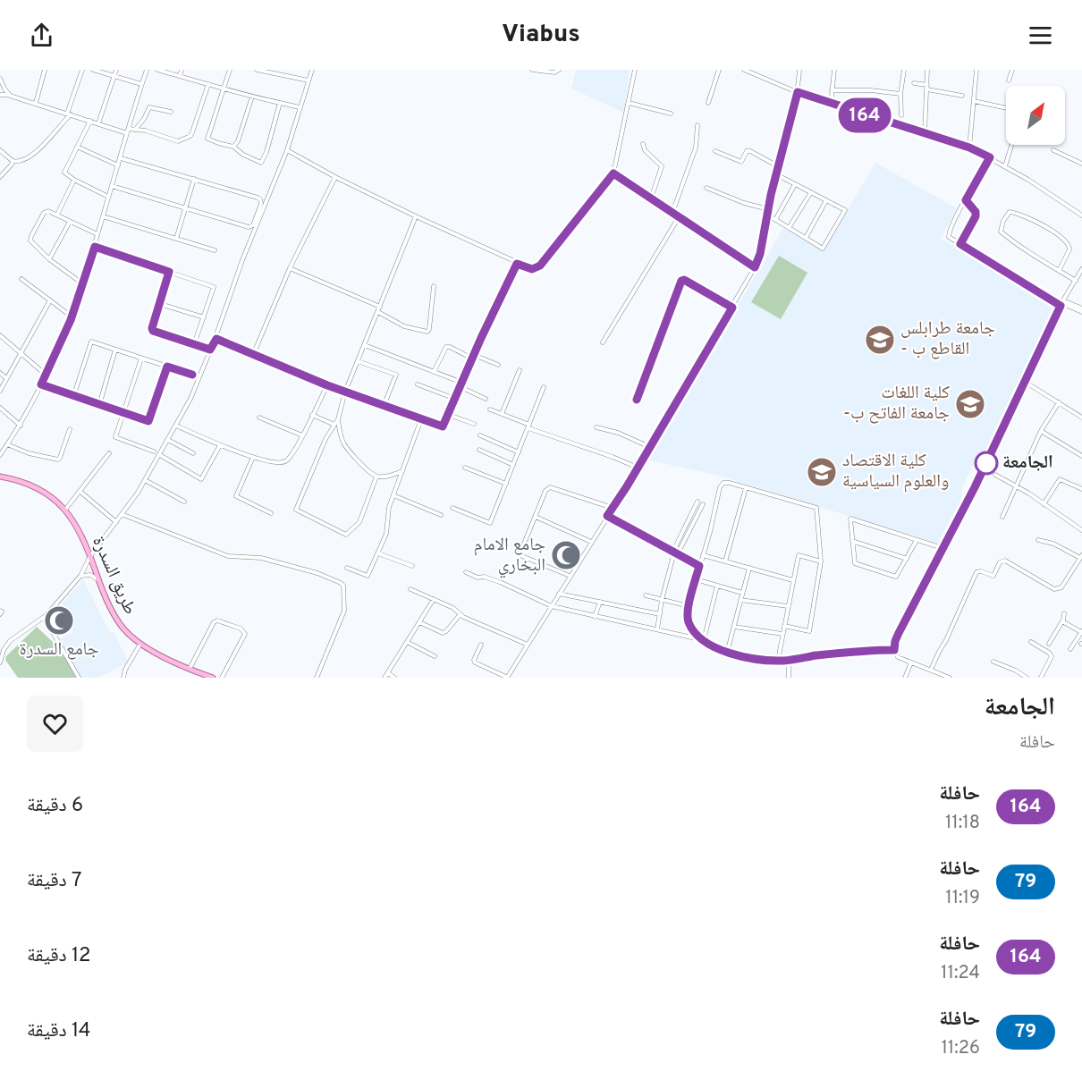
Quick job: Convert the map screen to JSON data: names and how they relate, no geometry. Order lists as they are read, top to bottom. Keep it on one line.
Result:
{"streets":{"main road":["طريق السدرة"]},"places":{"school or university":["جامعة طرابلس - القاطع ب","كلية اللغات -جامعة الفاتح ب","كلية الاقتصاد والعلوم السياسية"],"other":["الجامعة"],"mosque":["جامع الامام البخاري","جامع السدرة"]},"lines":["bus line 164"],"north":"top right","page":{"header":"Viabus","on_map":"164","heading":["الجامعة","حافلة"],"list":[{"mark":"164","name":"حافلة","note":"11:18","value":"6 دقيقة"},{"mark":"79","name":"حافلة","note":"11:19","value":"7 دقيقة"},{"mark":"164","name":"حافلة","note":"11:24","value":"12 دقيقة"},{"mark":"79","name":"حافلة","note":"11:26","value":"14 دقيقة"}]}}
